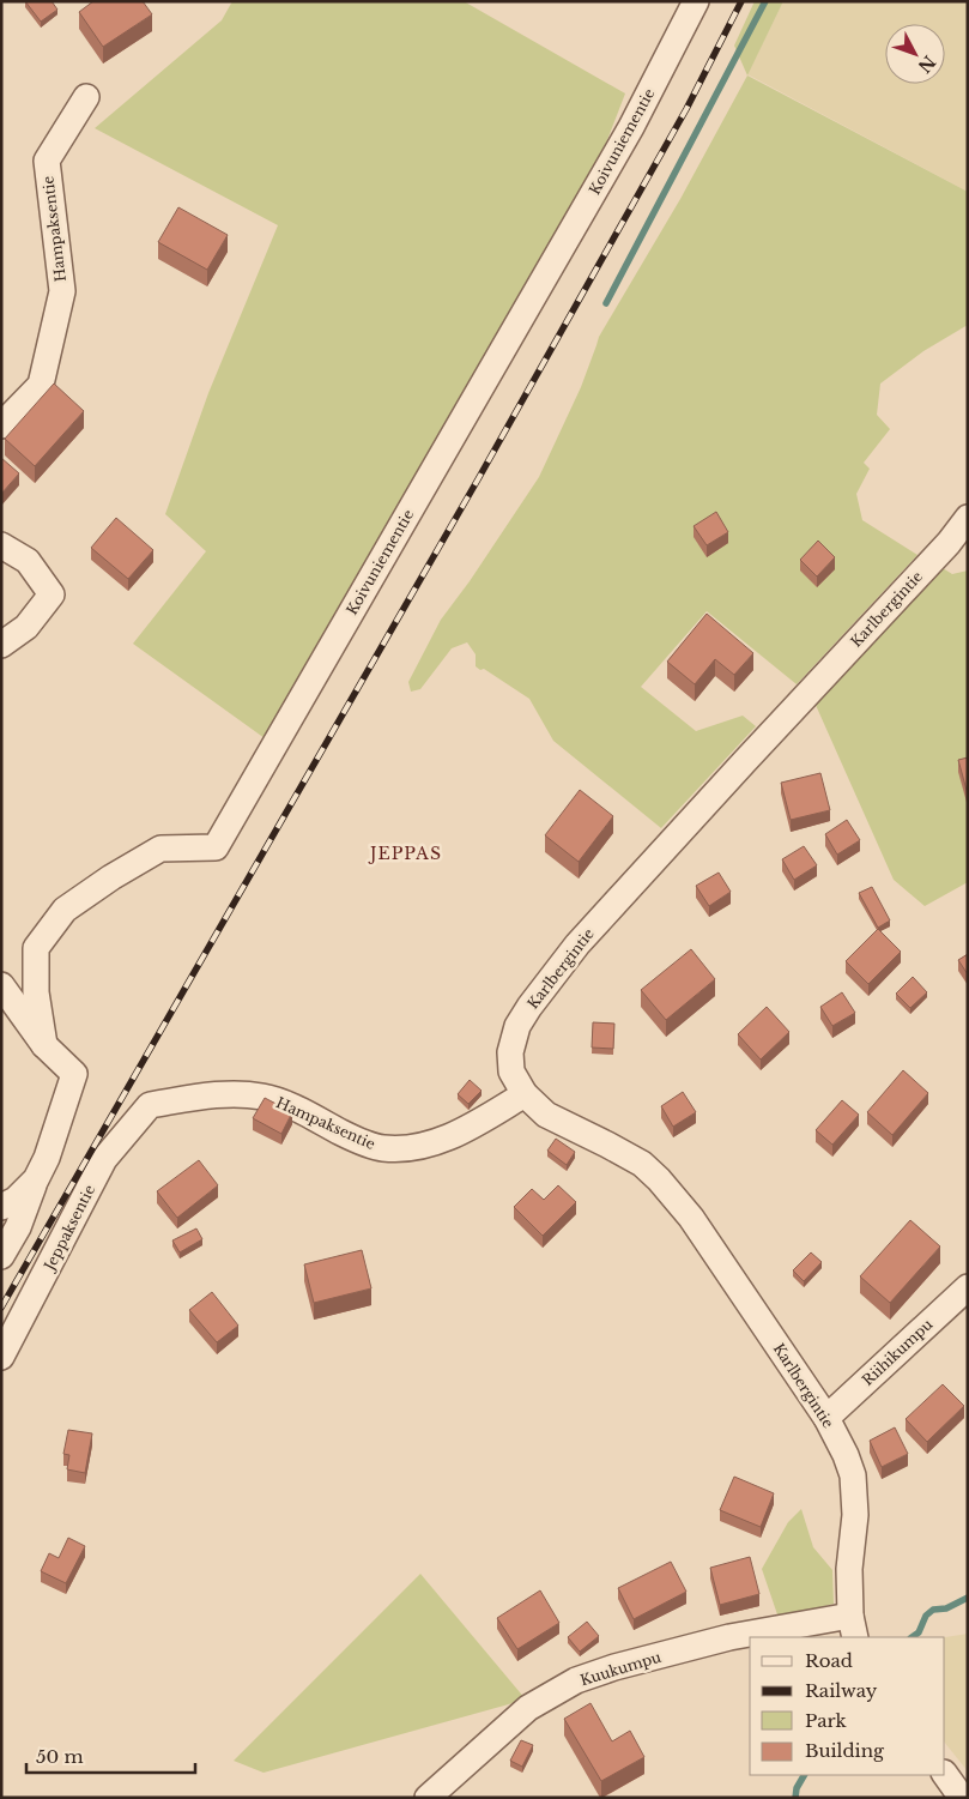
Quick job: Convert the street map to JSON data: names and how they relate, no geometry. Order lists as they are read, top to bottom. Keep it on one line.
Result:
{"streets":{"street":["Koivuniementie","Hampaksentie","Karlbergintie","Jeppaksentie","Riihikumpu","Kuukumpu"]},"crossings":[["Hampaksentie","Karlbergintie"],["Hampaksentie","Jeppaksentie"],["Karlbergintie","Riihikumpu"],["Karlbergintie","Kuukumpu"]],"districts":["JEPPAS"],"legend":["Road","Railway","Park","Building"],"scale_bar":"50 m","north":"bottom right"}
